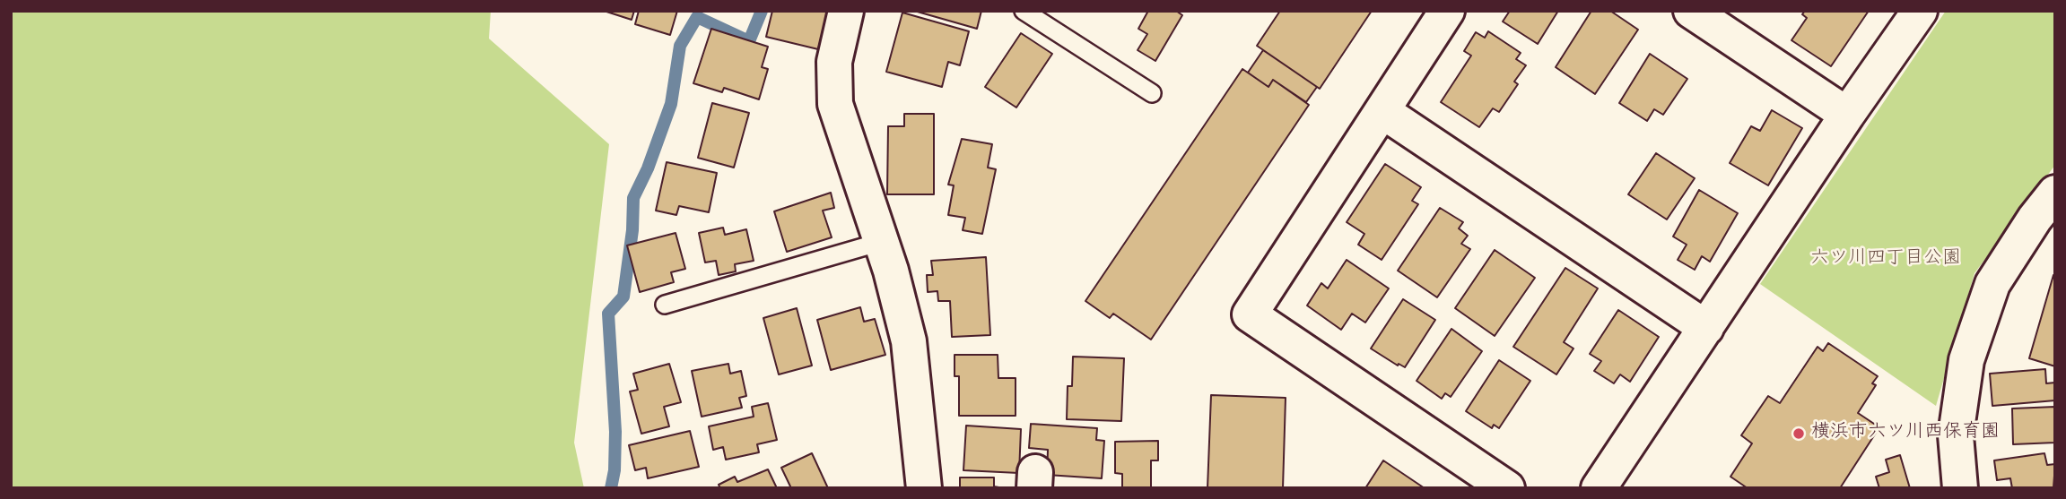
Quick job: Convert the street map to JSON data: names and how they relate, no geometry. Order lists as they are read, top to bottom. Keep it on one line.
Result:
{"parks":["六ツ川四丁目公園"],"places":["横浜市六ツ川西保育園"]}
